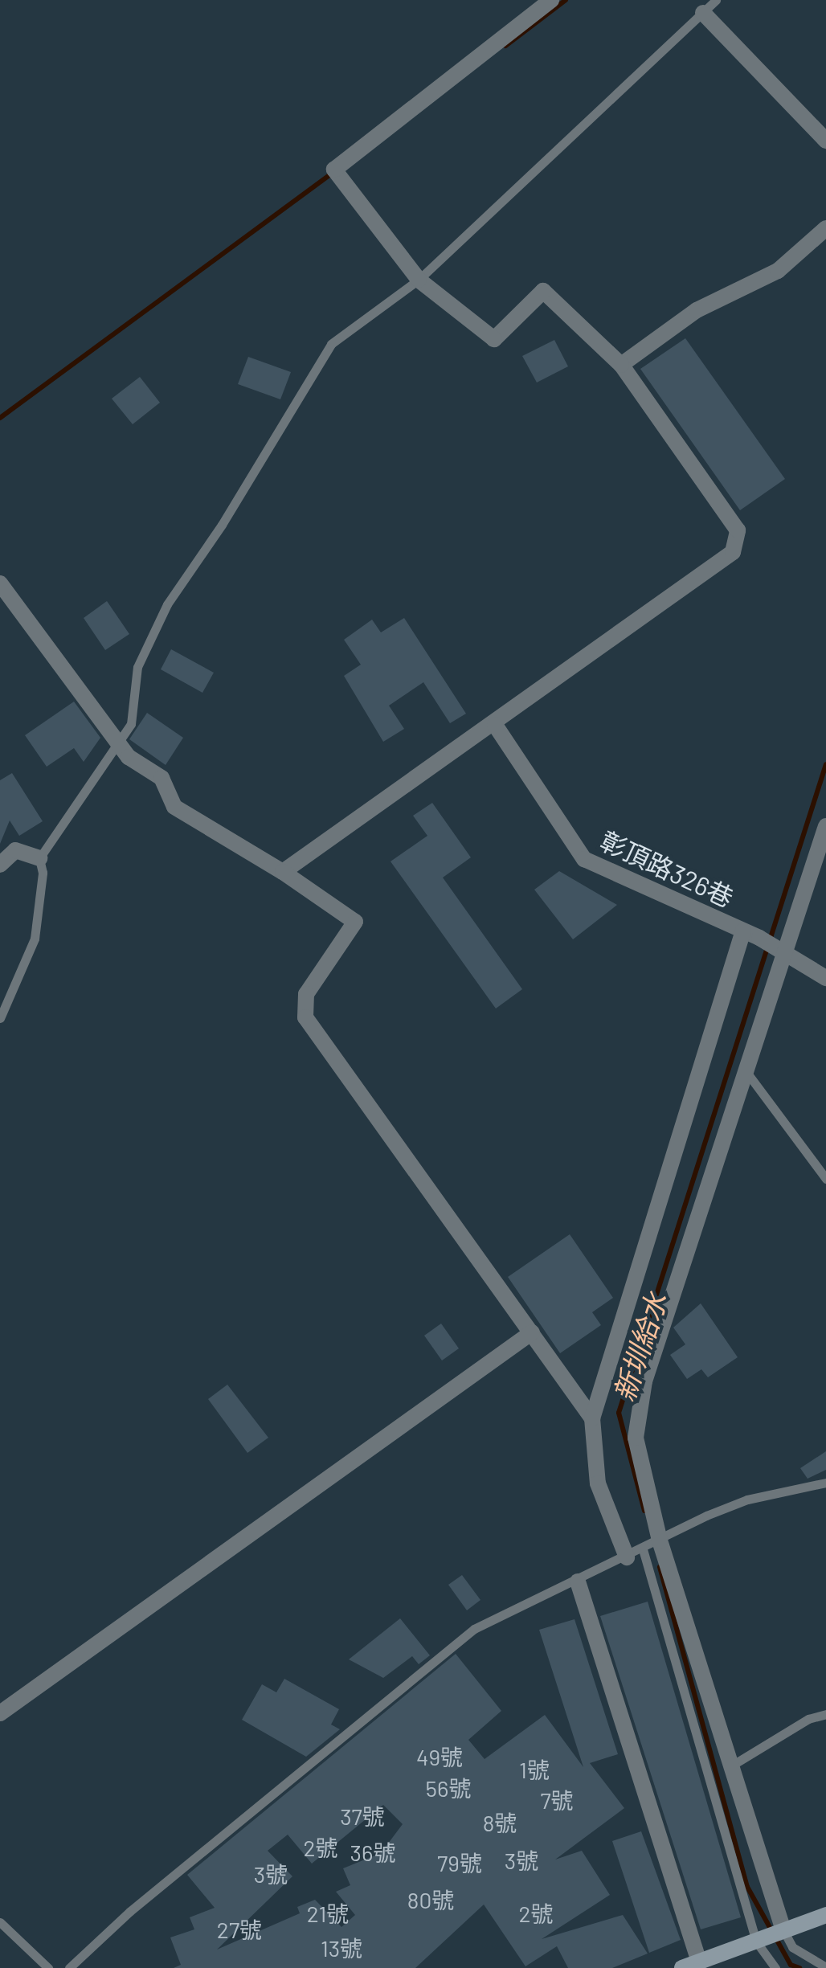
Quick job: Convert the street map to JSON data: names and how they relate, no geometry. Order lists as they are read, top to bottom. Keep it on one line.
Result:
{"streets":{"street":["彰頂路326巷"]},"water":["新圳給水"],"house_numbers":["49號","1號","56號","7號","37號","8號","2號","36號","3號","79號","3號","80號","21號","2號","27號","13號"]}
